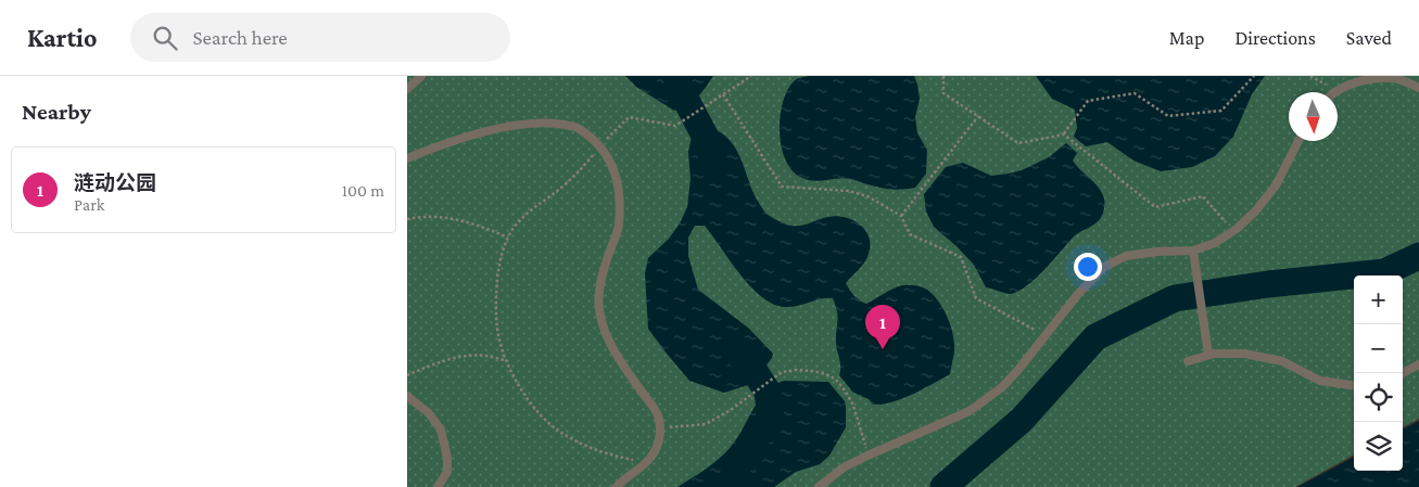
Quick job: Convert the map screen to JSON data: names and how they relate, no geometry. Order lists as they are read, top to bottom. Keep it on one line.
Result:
{"north":"bottom","page":{"header":"Kartio","search":"Search here","nav":["Map","Directions","Saved"],"heading":"Nearby","list":[{"mark":"1","name":"涟动公园","note":"Park","value":"100 m"}],"map_buttons":["+","−"],"pins":"1"}}
